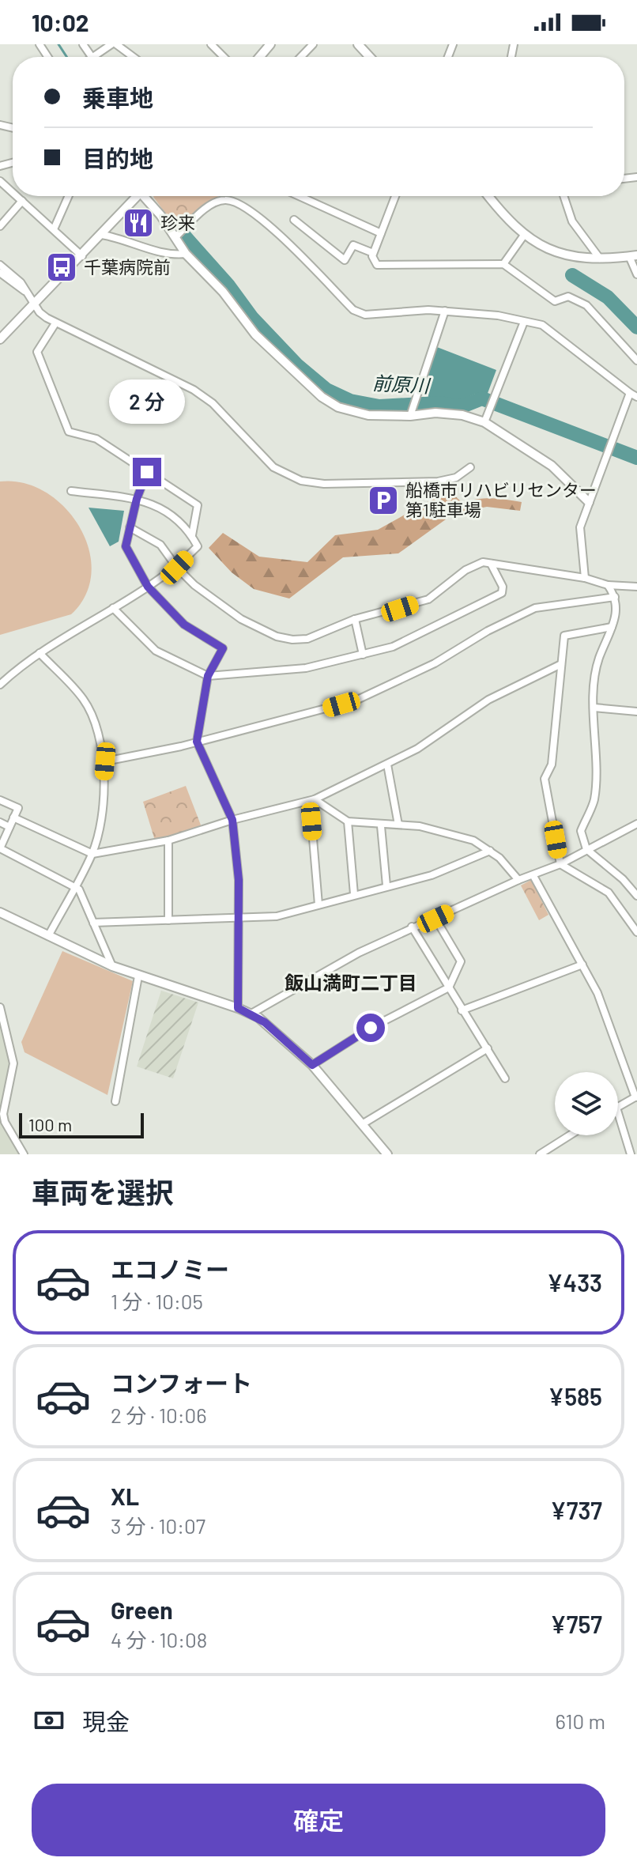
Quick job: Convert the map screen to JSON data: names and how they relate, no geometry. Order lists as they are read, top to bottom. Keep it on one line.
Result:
{"districts":["飯山満町二丁目"],"water":["前原川"],"places":{"restaurant":["珍来"],"bus stop":["千葉病院前"],"parking":["船橋市リハビリセンター 第1駐車場"]},"scale_bar":"100 m","page":{"status":"10:02","banner":["乗車地","目的地"],"bubble":"2 分","scale":"100 m","heading":"車両を選択","list":[{"name":"エコノミー","note":"1 分 · 10:05","value":"¥433"},{"name":"コンフォート","note":"2 分 · 10:06","value":"¥585"},{"name":"XL","note":"3 分 · 10:07","value":"¥737"},{"name":"Green","note":"4 分 · 10:08","value":"¥757"}],"pay":["現金","610 m"],"buttons":"確定"}}
